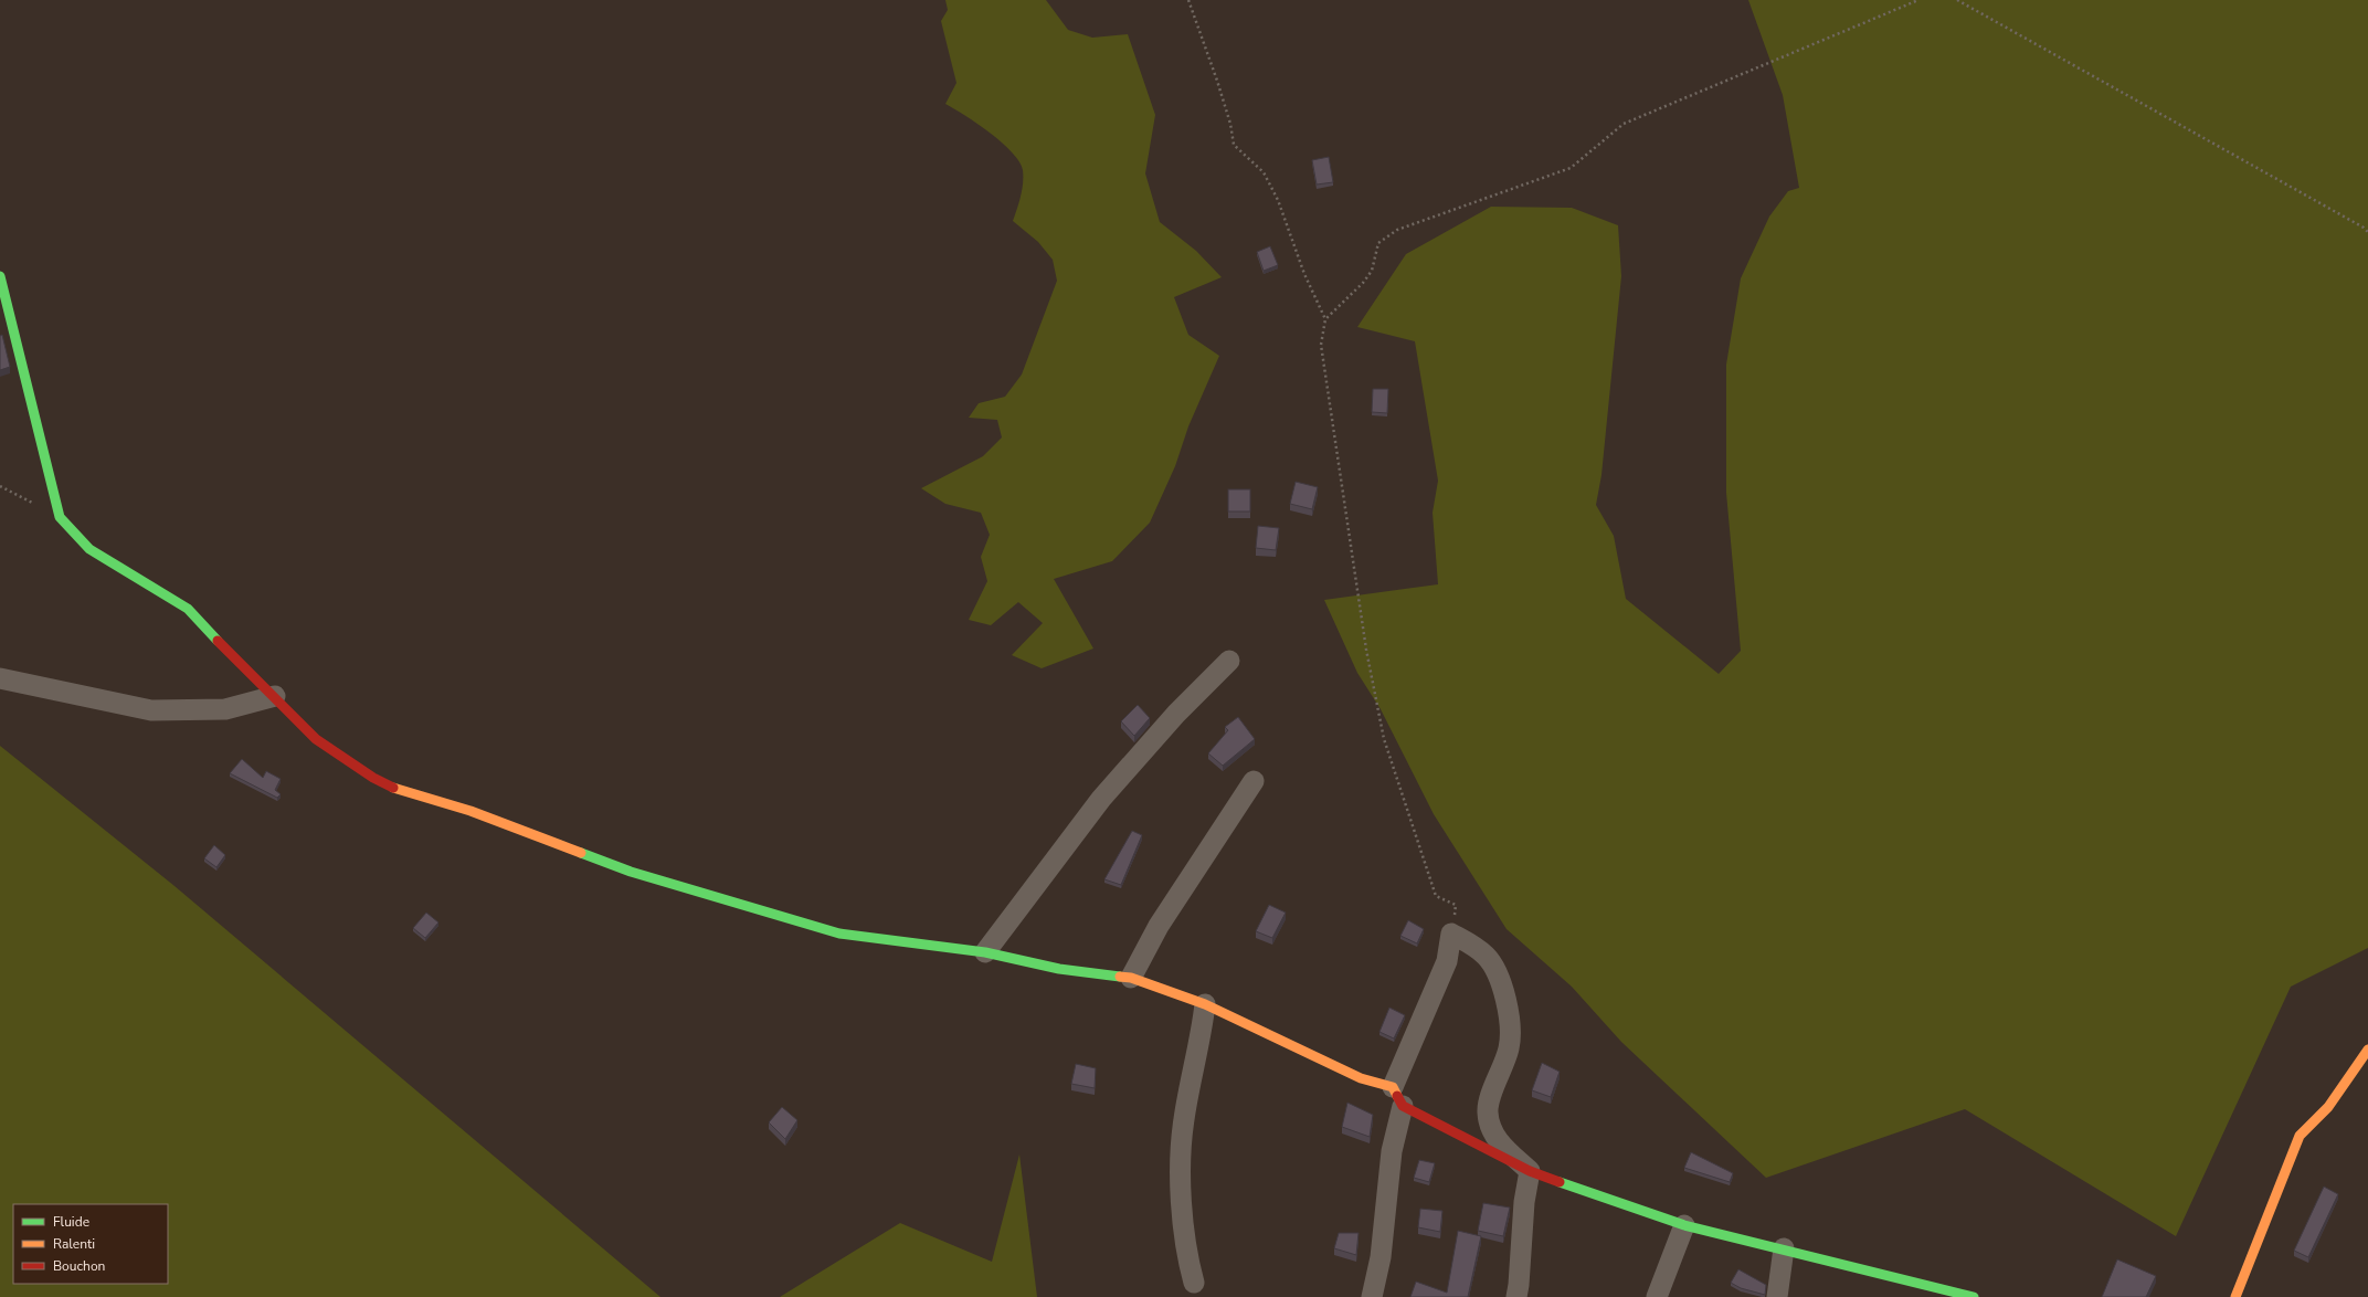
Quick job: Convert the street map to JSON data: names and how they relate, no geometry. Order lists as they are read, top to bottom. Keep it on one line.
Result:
{"legend":["Fluide","Ralenti","Bouchon"]}
